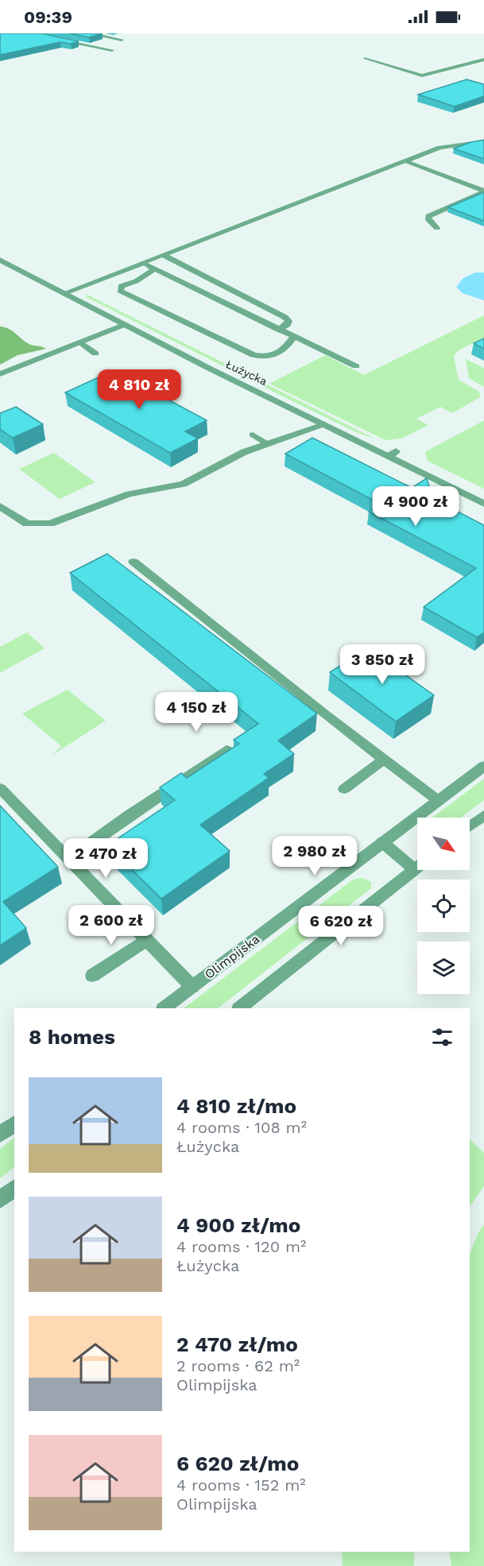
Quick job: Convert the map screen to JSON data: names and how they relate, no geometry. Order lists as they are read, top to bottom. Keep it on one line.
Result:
{"streets":{"street":["Łużycka","Olimpijska"]},"north":"bottom right","page":{"status":"09:39","price":["4 810 zł","4 900 zł","3 850 zł","4 150 zł","2 980 zł","2 470 zł","2 600 zł","6 620 zł"],"heading":"8 homes","list":[{"name":"4 810 zł/mo","note":"4 rooms · 108 m² · Łużycka"},{"name":"4 900 zł/mo","note":"4 rooms · 120 m² · Łużycka"},{"name":"2 470 zł/mo","note":"2 rooms · 62 m² · Olimpijska"},{"name":"6 620 zł/mo","note":"4 rooms · 152 m² · Olimpijska"}]}}
